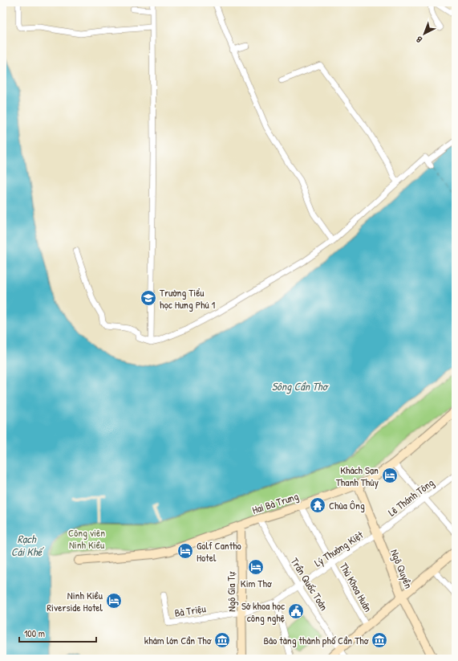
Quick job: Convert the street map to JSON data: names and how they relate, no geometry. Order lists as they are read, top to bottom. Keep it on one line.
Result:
{"streets":{"street":["Lê Thánh Tông","Hai Bà Trưng","Lý Thường Kiệt","Ngô Quyền","Trần Quốc Toản","Thủ Khoa Huân","Ngô Gia Tự","Bà Triệu"]},"crossings":[["Lê Thánh Tông","Lý Thường Kiệt"],["Lê Thánh Tông","Ngô Quyền"],["Hai Bà Trưng","Ngô Quyền"],["Hai Bà Trưng","Trần Quốc Toản"],["Hai Bà Trưng","Thủ Khoa Huân"],["Hai Bà Trưng","Ngô Gia Tự"],["Lý Thường Kiệt","Ngô Quyền"],["Lý Thường Kiệt","Trần Quốc Toản"],["Lý Thường Kiệt","Thủ Khoa Huân"],["Lý Thường Kiệt","Ngô Gia Tự"],["Lý Thường Kiệt","Bà Triệu"],["Ngô Gia Tự","Bà Triệu"]],"water":["Sông Cần Thơ","Rạch Cái Khế"],"parks":["Công viên Ninh Kiều"],"places":{"school or university":["Trường Tiểu học Hưng Phú 1"],"hotel":["Khách Sạn Thanh Thủy","Golf Cantho Hotel","Kim Thơ","Ninh Kiều Riverside Hotel"],"temple":["Chùa Ông"],"public building":["Sở khoa học công nghệ"],"museum":["khám lớn Cần Thơ","Bảo tàng thành phố Cần Thơ"]},"scale_bar":"100 m","north":"bottom left"}
